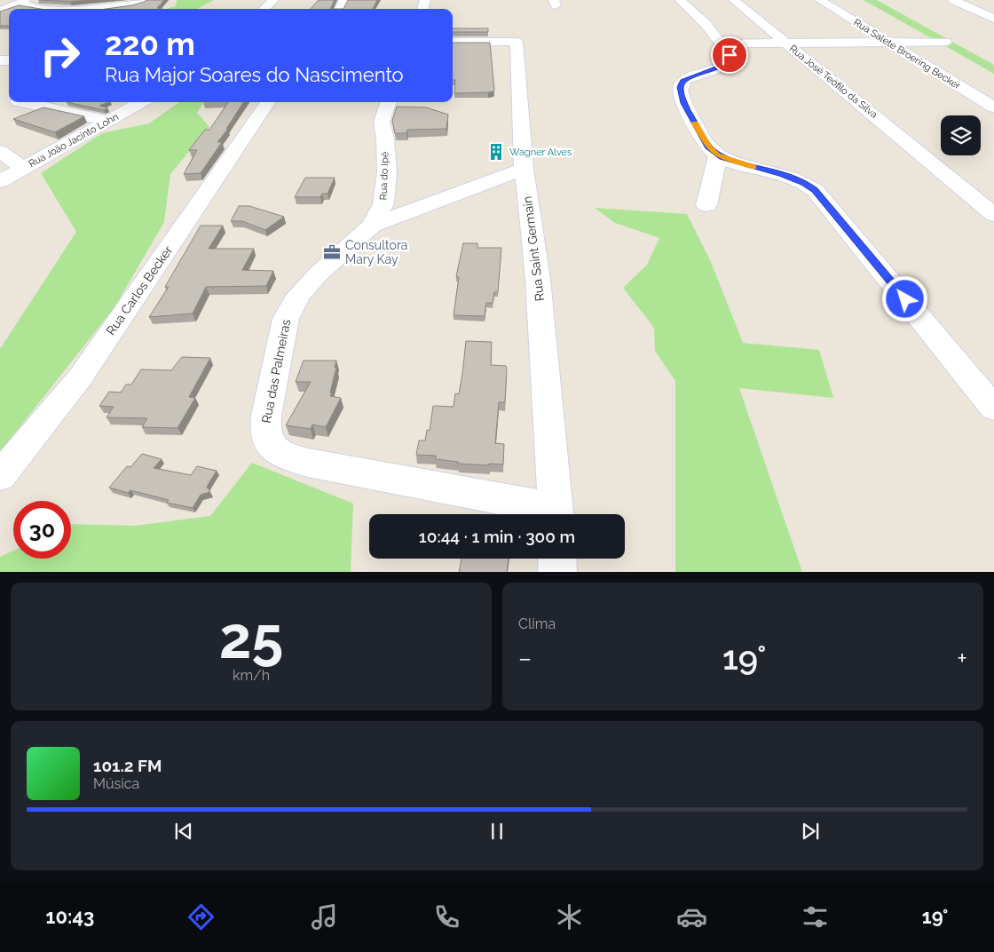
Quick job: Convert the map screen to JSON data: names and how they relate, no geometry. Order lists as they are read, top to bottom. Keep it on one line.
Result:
{"streets":{"street":["Rua Salete Broering Becker","Rua José Teófilo da Silva","Rua João Jacinto Lohn","Rua do Ipê","Rua Saint Germain","Rua Carlos Becker","Rua das Palmeiras"]},"crossings":[["Rua do Ipê","Rua das Palmeiras"],["Rua Saint Germain","Rua das Palmeiras"]],"places":{"building":["Wagner Alves"],"office":["Consultora Mary Kay"]},"page":{"turn":["220 m","Rua Major Soares do Nascimento"],"limit":"30","trip":"10:44 · 1 min · 300 m","tile":[["25","km/h"],"Clima"],"heat":["−","19°","+"],"song":["101.2 FM","Música"],"tabs":["10:43","19°"]}}
